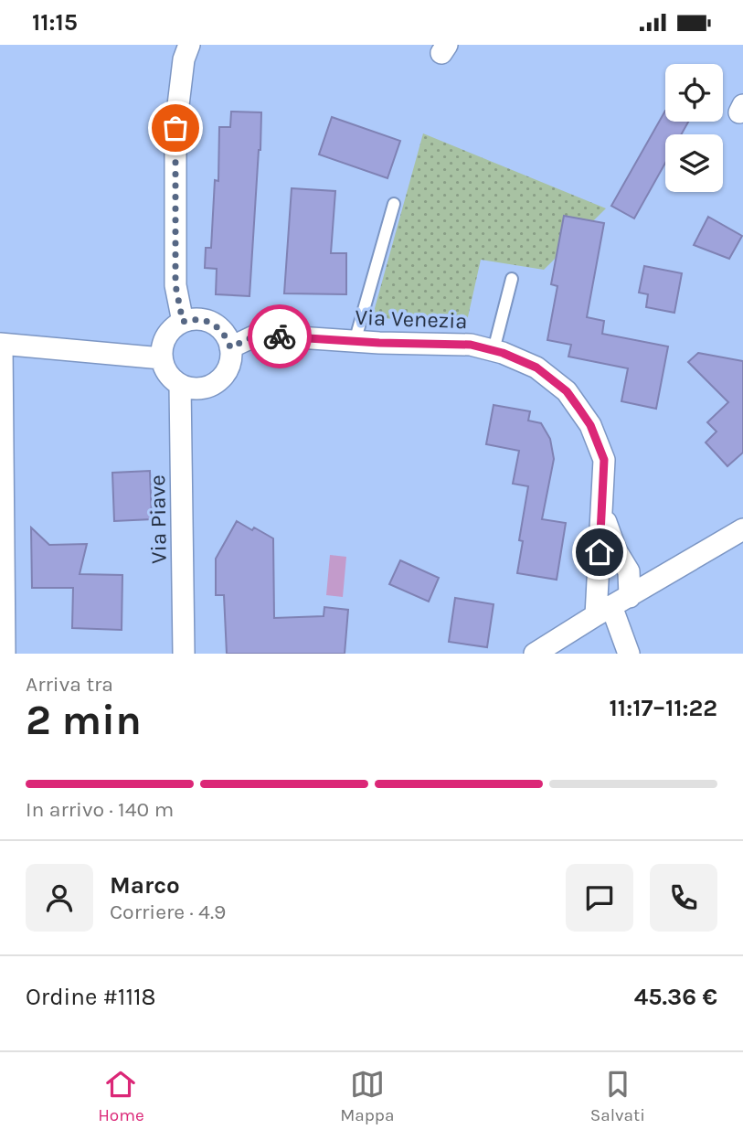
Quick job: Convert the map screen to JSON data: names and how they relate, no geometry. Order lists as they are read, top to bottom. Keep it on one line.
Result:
{"streets":{"street":["Via Venezia","Via Piave"]},"crossings":[["Via Venezia","Via Piave"]],"page":{"status":"11:15","heading":["2 min","Arriva tra","11:17–11:22"],"panel":["Marco","Corriere · 4.9","Ordine #1118","45.36 €"],"bar":"In arrivo · 140 m","tabs":["Home","Mappa","Salvati"]}}
